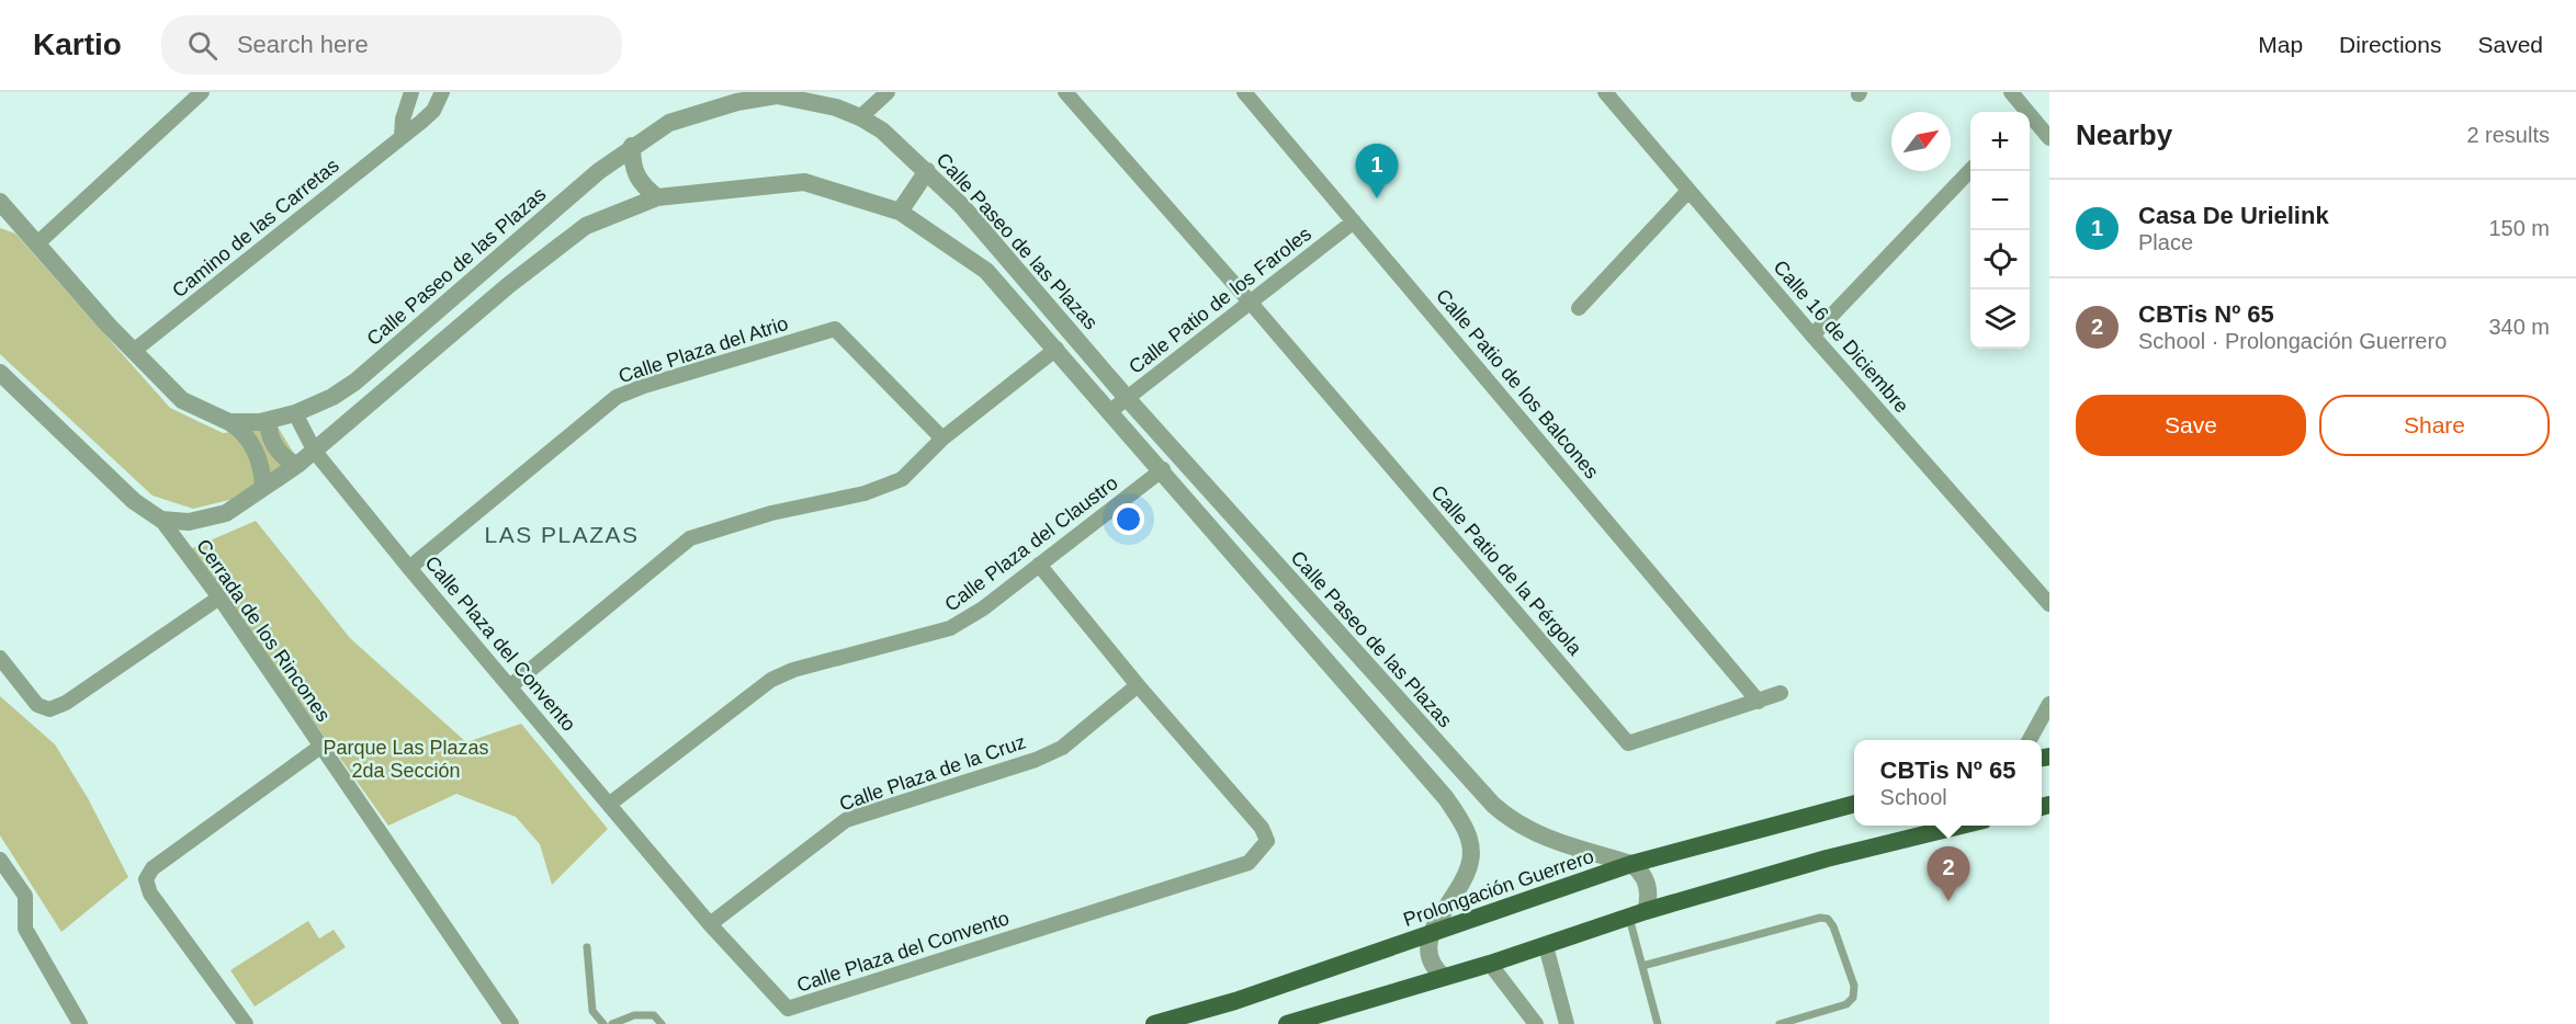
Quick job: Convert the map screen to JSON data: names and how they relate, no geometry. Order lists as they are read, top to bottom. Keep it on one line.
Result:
{"streets":{"main road":["Prolongación Guerrero"],"street":["Camino de las Carretas","Calle Paseo de las Plazas","Calle Patio de los Faroles","Calle 16 de Diciembre","Calle Plaza del Atrio","Calle Patio de los Balcones","Calle Plaza del Claustro","Calle Patio de la Pérgola","Cerrada de los Rincones","Calle Plaza del Convento","Calle Plaza de la Cruz"]},"crossings":[["Camino de las Carretas","Calle Paseo de las Plazas"],["Calle Paseo de las Plazas","Calle Patio de los Faroles"],["Calle Paseo de las Plazas","Calle Plaza del Convento"],["Calle Paseo de las Plazas","Prolongación Guerrero"],["Calle Patio de los Faroles","Calle Patio de los Balcones"],["Calle Patio de los Faroles","Calle Patio de la Pérgola"],["Calle Plaza del Atrio","Calle Plaza del Convento"],["Calle Patio de los Balcones","Calle Patio de la Pérgola"],["Calle Plaza del Claustro","Calle Plaza del Convento"],["Calle Plaza del Convento","Calle Plaza de la Cruz"]],"districts":["LAS PLAZAS"],"parks":["Parque Las Plazas 2da Sección"],"north":"top right","page":{"header":"Kartio","search":"Search here","nav":["Map","Directions","Saved"],"heading":["Nearby","2 results"],"map_buttons":["+","−"],"pins":["1","2"],"list":[{"mark":"1","name":"Casa De Urielink","note":"Place","value":"150 m"},{"mark":"2","name":"CBTis Nº 65","note":"School · Prolongación Guerrero","value":"340 m"}],"buttons":["Save","Share"],"popup":["CBTis Nº 65","School"]}}
